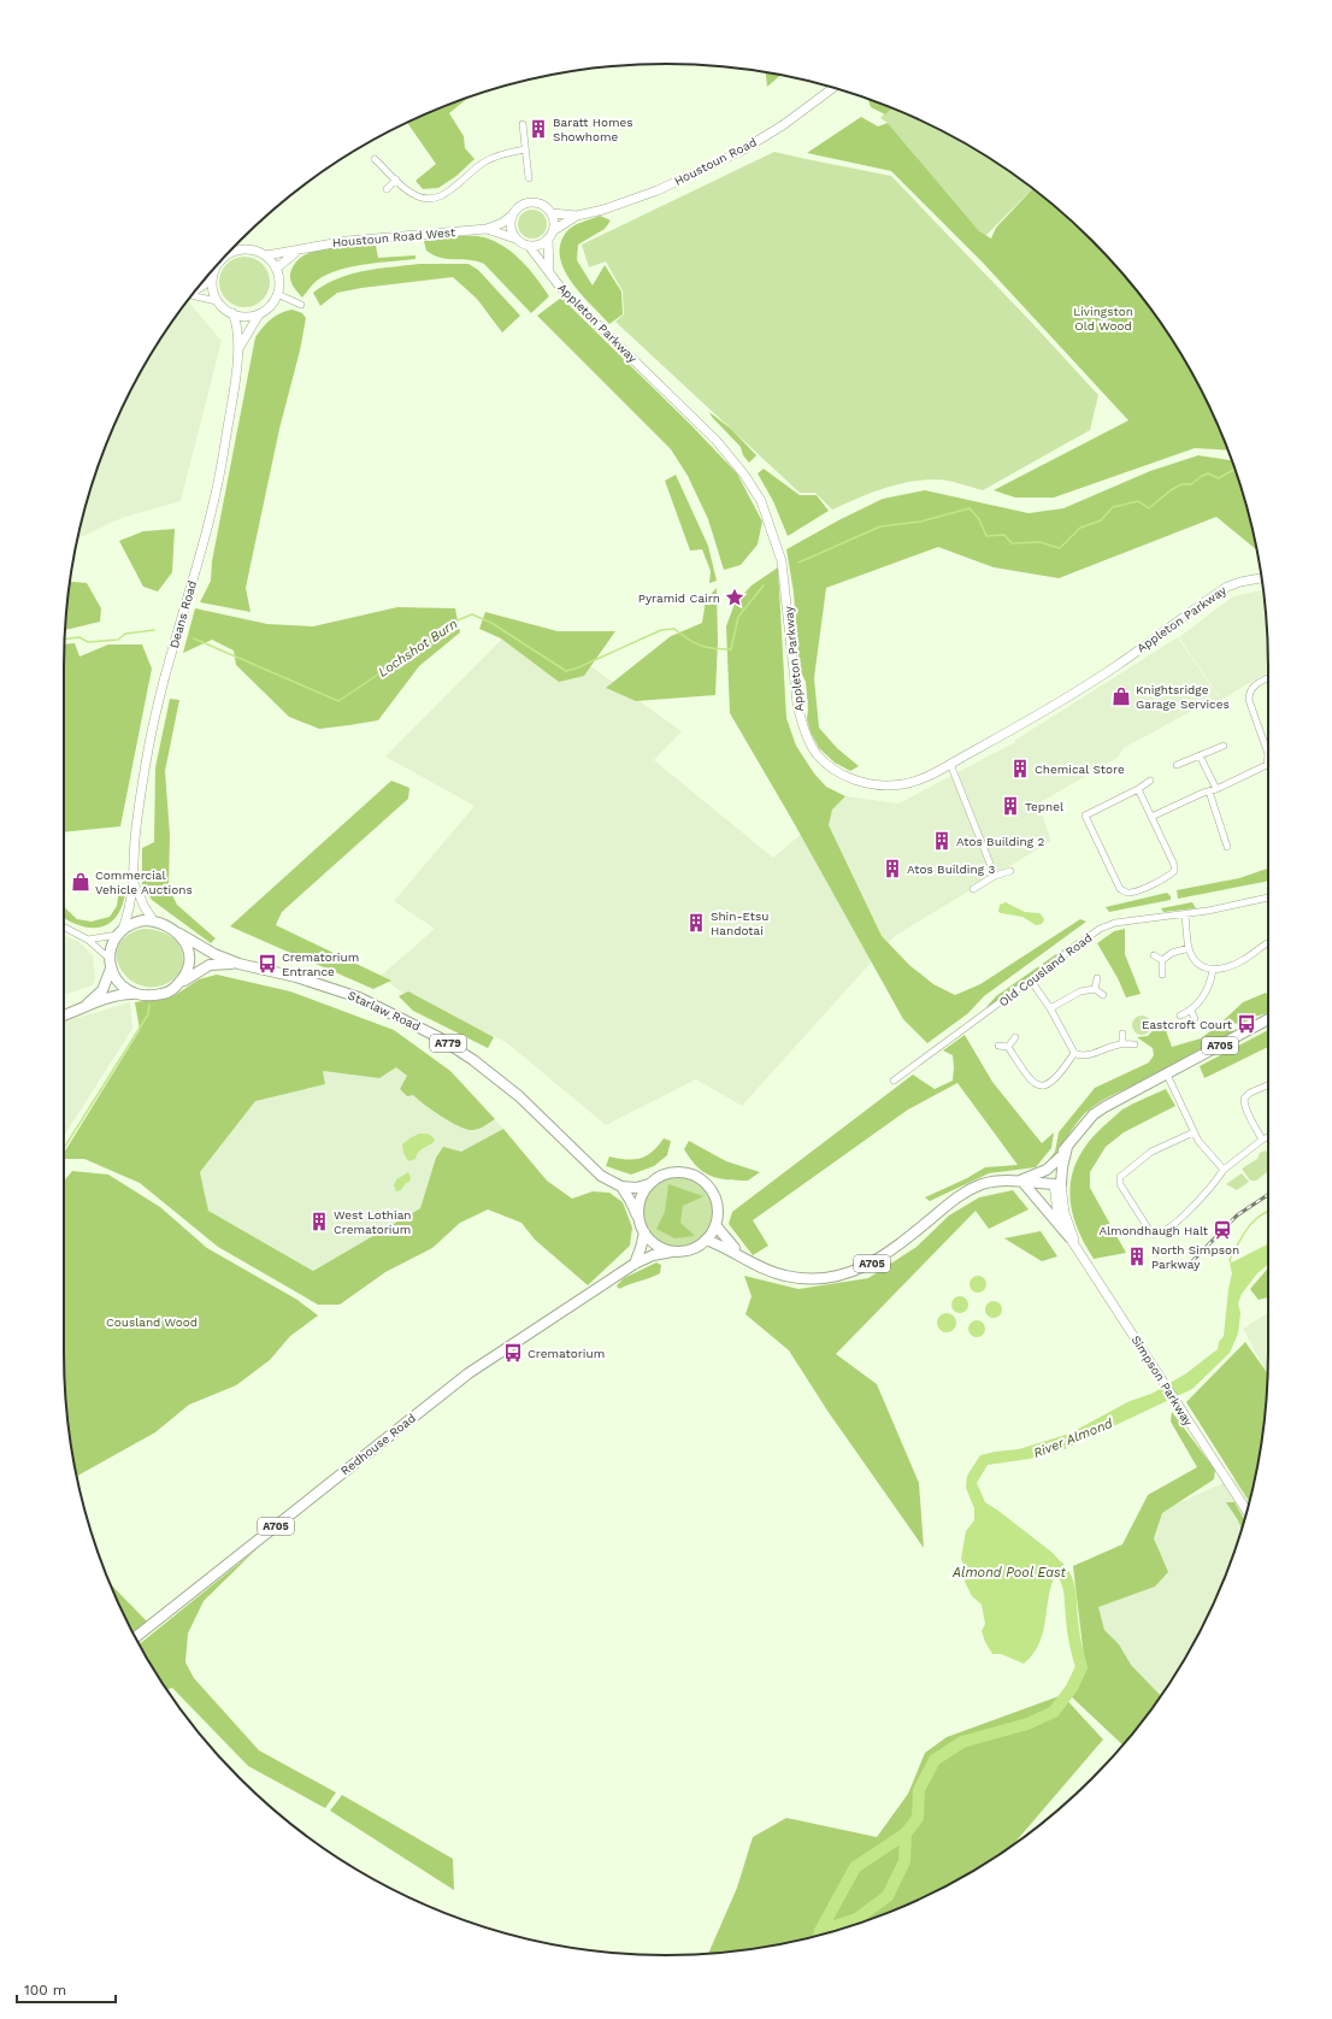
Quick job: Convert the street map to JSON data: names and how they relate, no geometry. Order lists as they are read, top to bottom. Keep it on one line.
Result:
{"streets":{"main road":["Starlaw Road","A779","A705","Simpson Parkway","Redhouse Road"],"street":["Houstoun Road","Houstoun Road West","Appleton Parkway","Deans Road","Old Cousland Road"]},"crossings":[["Houstoun Road","Houstoun Road West"],["Houstoun Road","Appleton Parkway"],["Houstoun Road West","Appleton Parkway"],["Deans Road","Starlaw Road"],["Deans Road","A779"],["Starlaw Road","A779"],["A705","Simpson Parkway"],["A705","Redhouse Road"]],"water":["Lochshot Burn","River Almond","Almond Pool East"],"parks":["Livingston Old Wood","Cousland Wood"],"places":{"building":["Baratt Homes Showhome","Chemical Store","Tepnel","Atos Building 2","Atos Building 3","Shin-Etsu Handotai","West Lothian Crematorium","North Simpson Parkway"],"place":["Pyramid Cairn"],"shop":["Knightsridge Garage Services","Commercial Vehicle Auctions"],"bus stop":["Crematorium Entrance","Eastcroft Court","Crematorium"],"station":["Almondhaugh Halt"]},"scale_bar":"100 m"}
